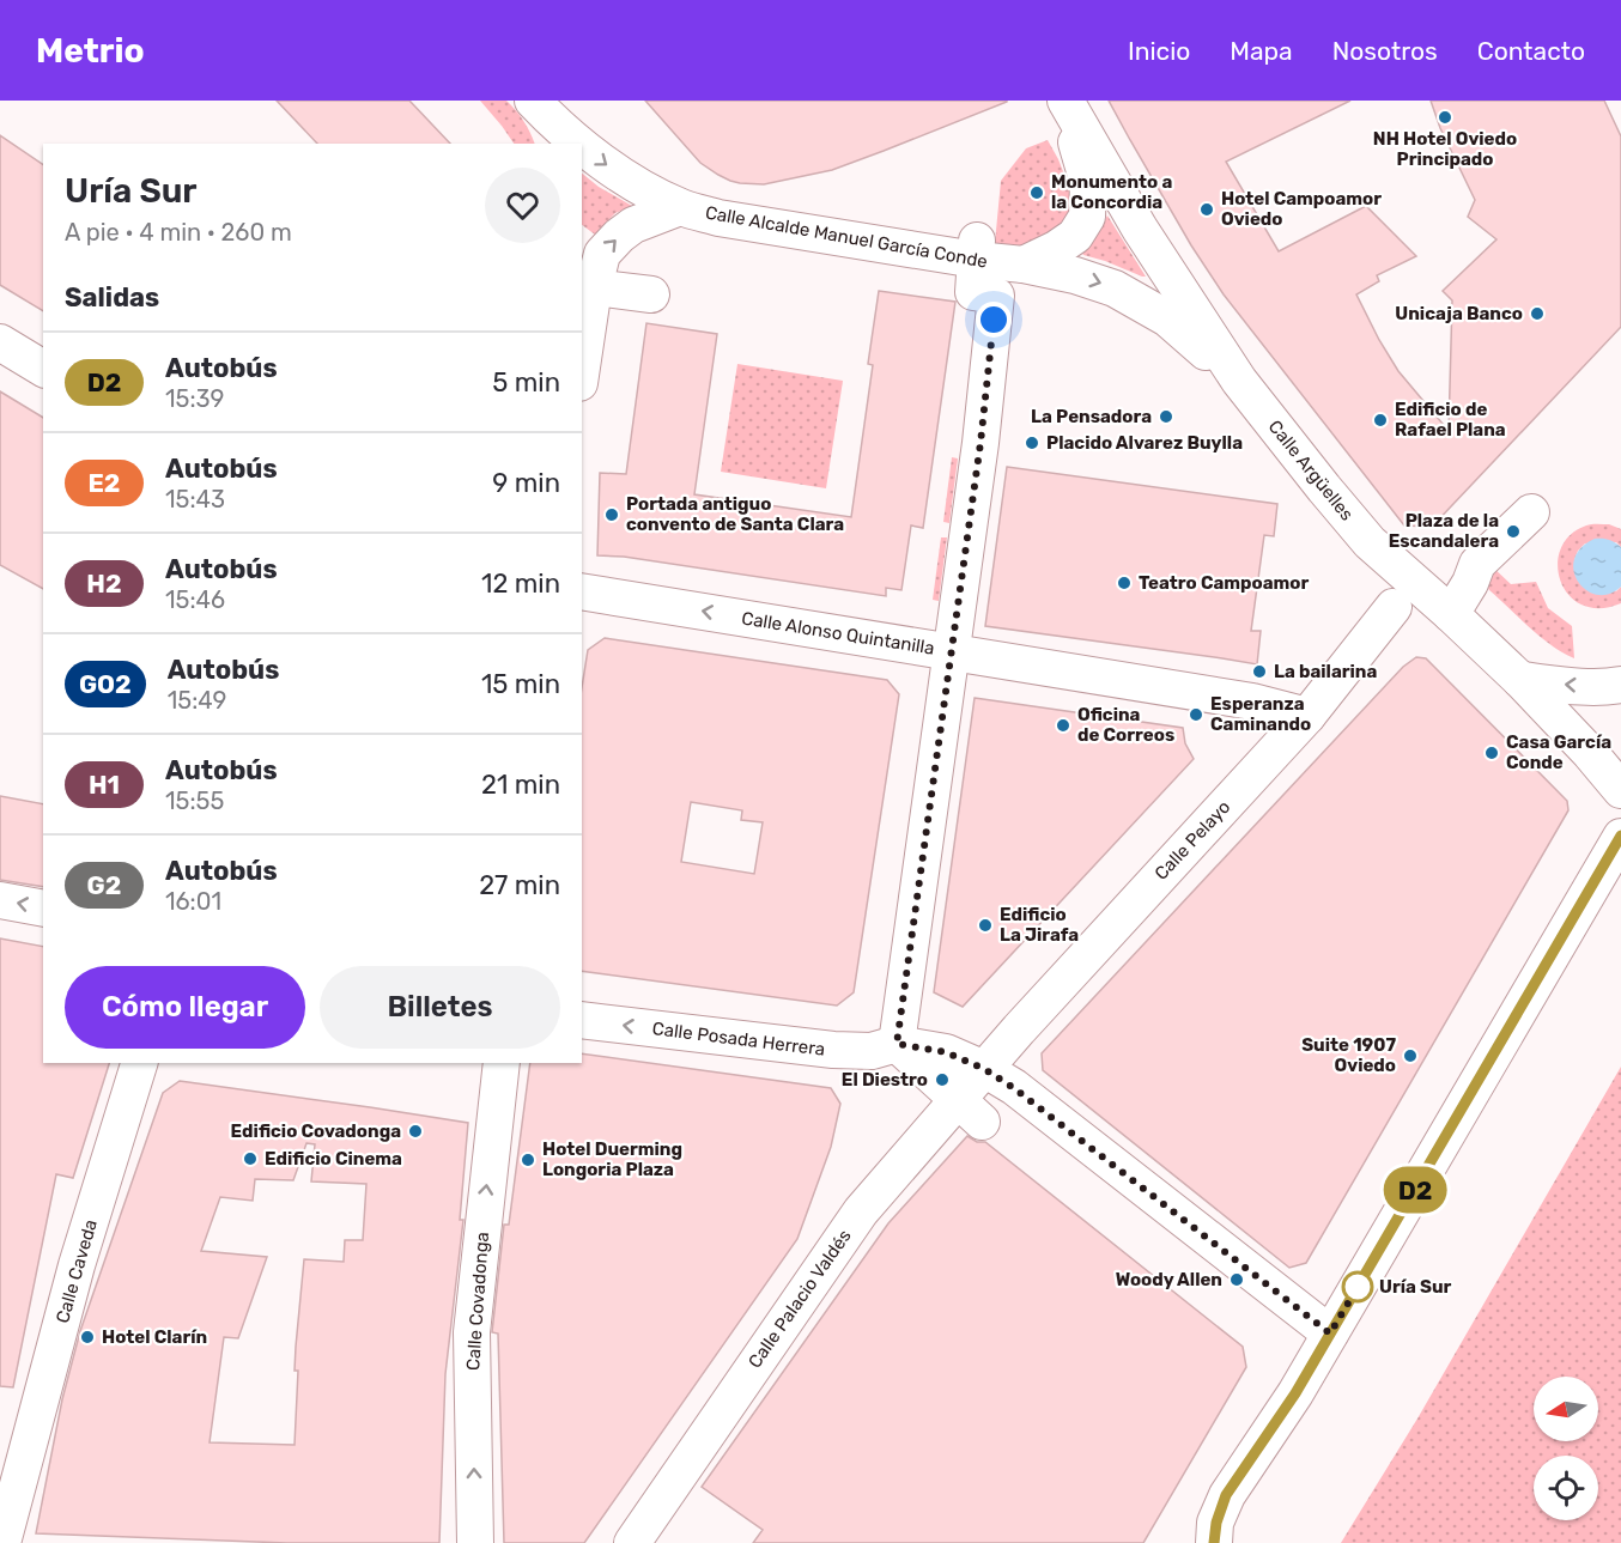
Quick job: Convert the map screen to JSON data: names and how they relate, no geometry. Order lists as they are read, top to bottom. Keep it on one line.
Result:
{"streets":{"street":["Calle Alcalde Manuel García Conde","Calle Argüelles","Calle Alonso Quintanilla","Calle Pelayo","Calle Posada Herrera","Calle Caveda","Calle Palacio Valdés","Calle Covadonga"]},"crossings":[["Calle Alcalde Manuel García Conde","Calle Argüelles"],["Calle Alonso Quintanilla","Calle Pelayo"],["Calle Pelayo","Calle Palacio Valdés"]],"one_way":["Calle Alcalde Manuel García Conde","Calle Alonso Quintanilla","Calle Posada Herrera","Calle Covadonga"],"places":["NH Hotel Oviedo Principado","Monumento a la Concordia","Hotel Campoamor Oviedo","Unicaja Banco","La Pensadora","Edificio de Rafael Plana","Placido Alvarez Buylla","Portada antiguo convento de Santa Clara","Plaza de la Escandalera","Teatro Campoamor","La bailarina","Esperanza Caminando","Oficina de Correos","Casa García Conde","Edificio La Jirafa","Suite 1907 Oviedo","El Diestro","Edificio Covadonga","Edificio Cinema","Hotel Duerming Longoria Plaza","Woody Allen","Uría Sur","Hotel Clarín"],"lines":["bus line D2"],"north":"left","page":{"header":"Metrio","nav":["Inicio","Mapa","Nosotros","Contacto"],"on_map":"D2","heading":[["Uría Sur","A pie · 4 min · 260 m"],"Salidas"],"list":[{"mark":"D2","name":"Autobús","note":"15:39","value":"5 min"},{"mark":"E2","name":"Autobús","note":"15:43","value":"9 min"},{"mark":"H2","name":"Autobús","note":"15:46","value":"12 min"},{"mark":"GO2","name":"Autobús","note":"15:49","value":"15 min"},{"mark":"H1","name":"Autobús","note":"15:55","value":"21 min"},{"mark":"G2","name":"Autobús","note":"16:01","value":"27 min"}],"buttons":["Cómo llegar","Billetes"]}}
